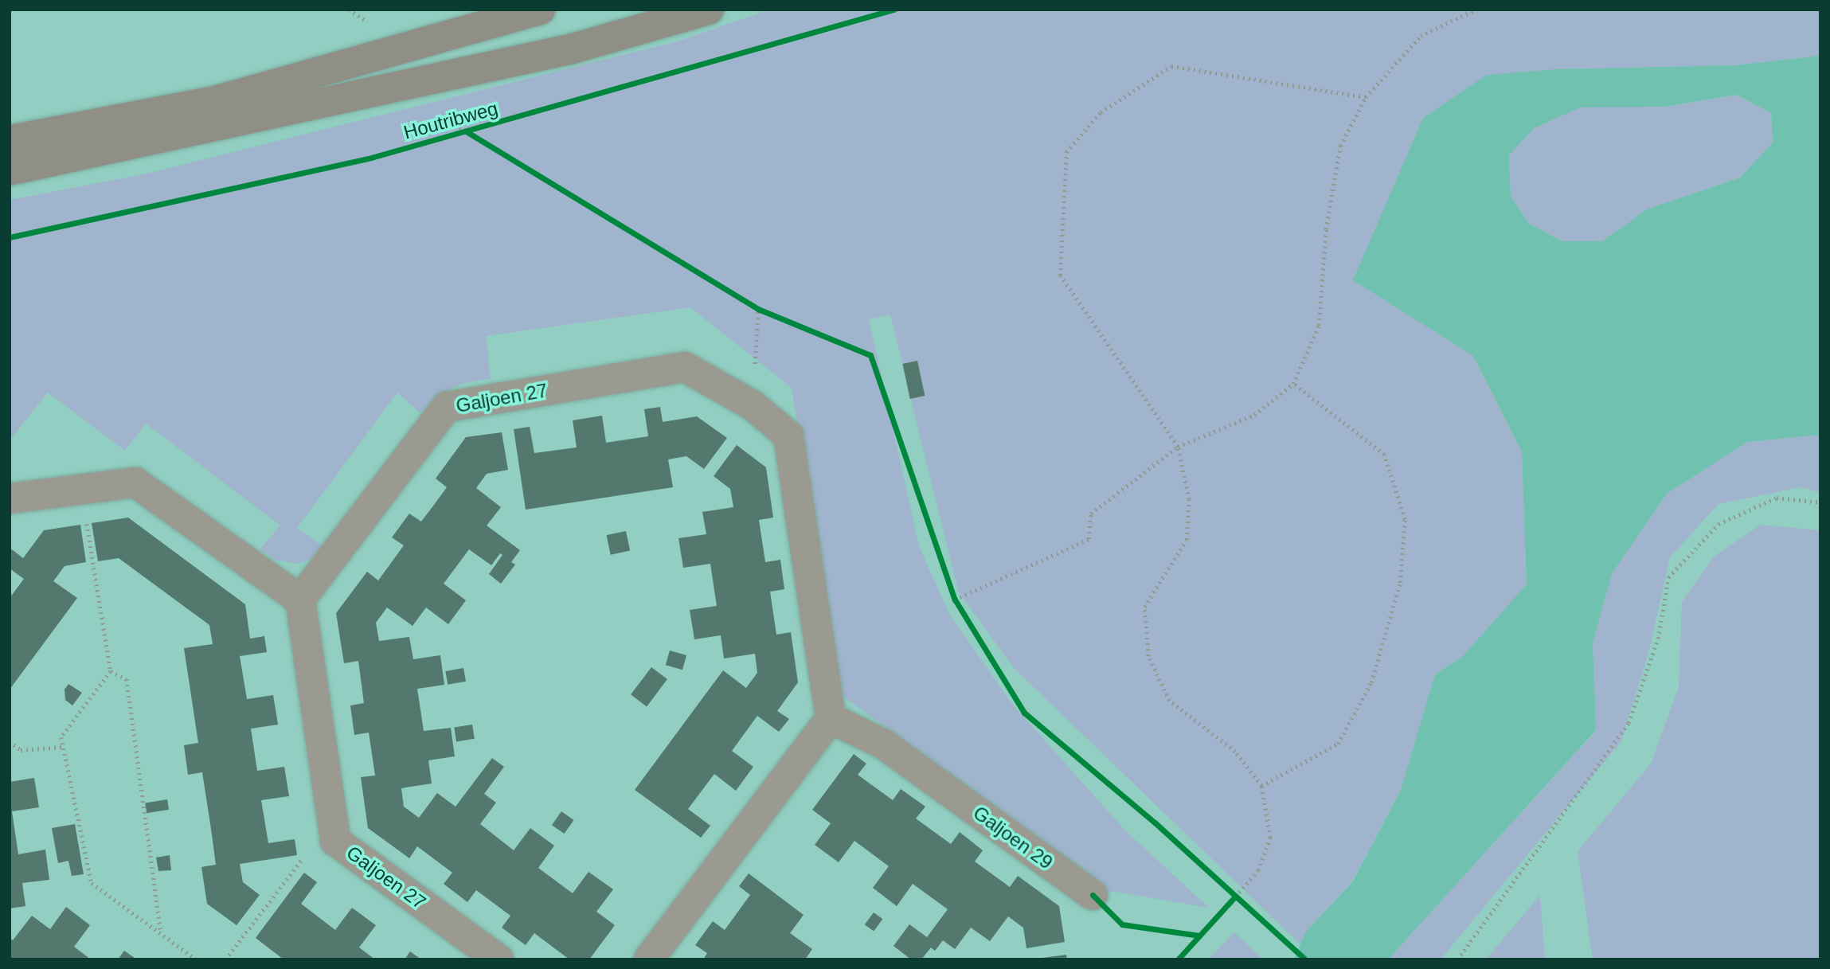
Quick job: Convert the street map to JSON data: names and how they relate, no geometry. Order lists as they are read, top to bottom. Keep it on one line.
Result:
{"streets":{"street":["Galjoen 27","Galjoen 29"],"cycle path":["Houtribweg"]}}
